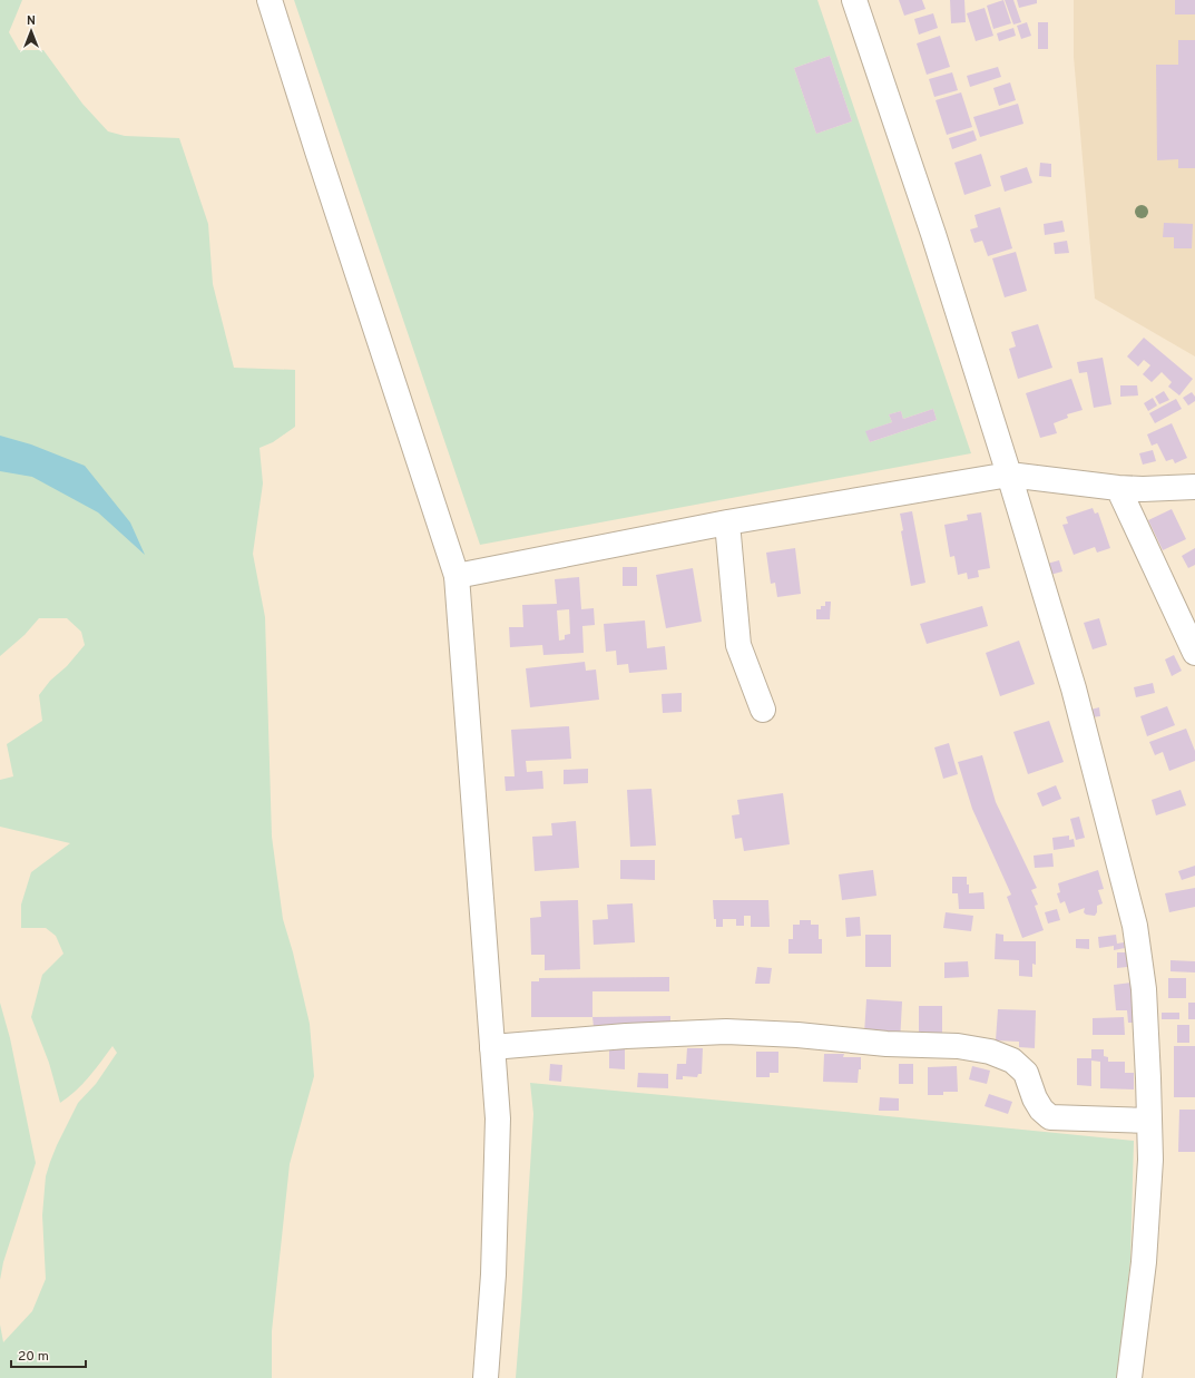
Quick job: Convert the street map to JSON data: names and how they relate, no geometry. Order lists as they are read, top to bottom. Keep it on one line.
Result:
{"scale_bar":"20 m","north":"top"}
